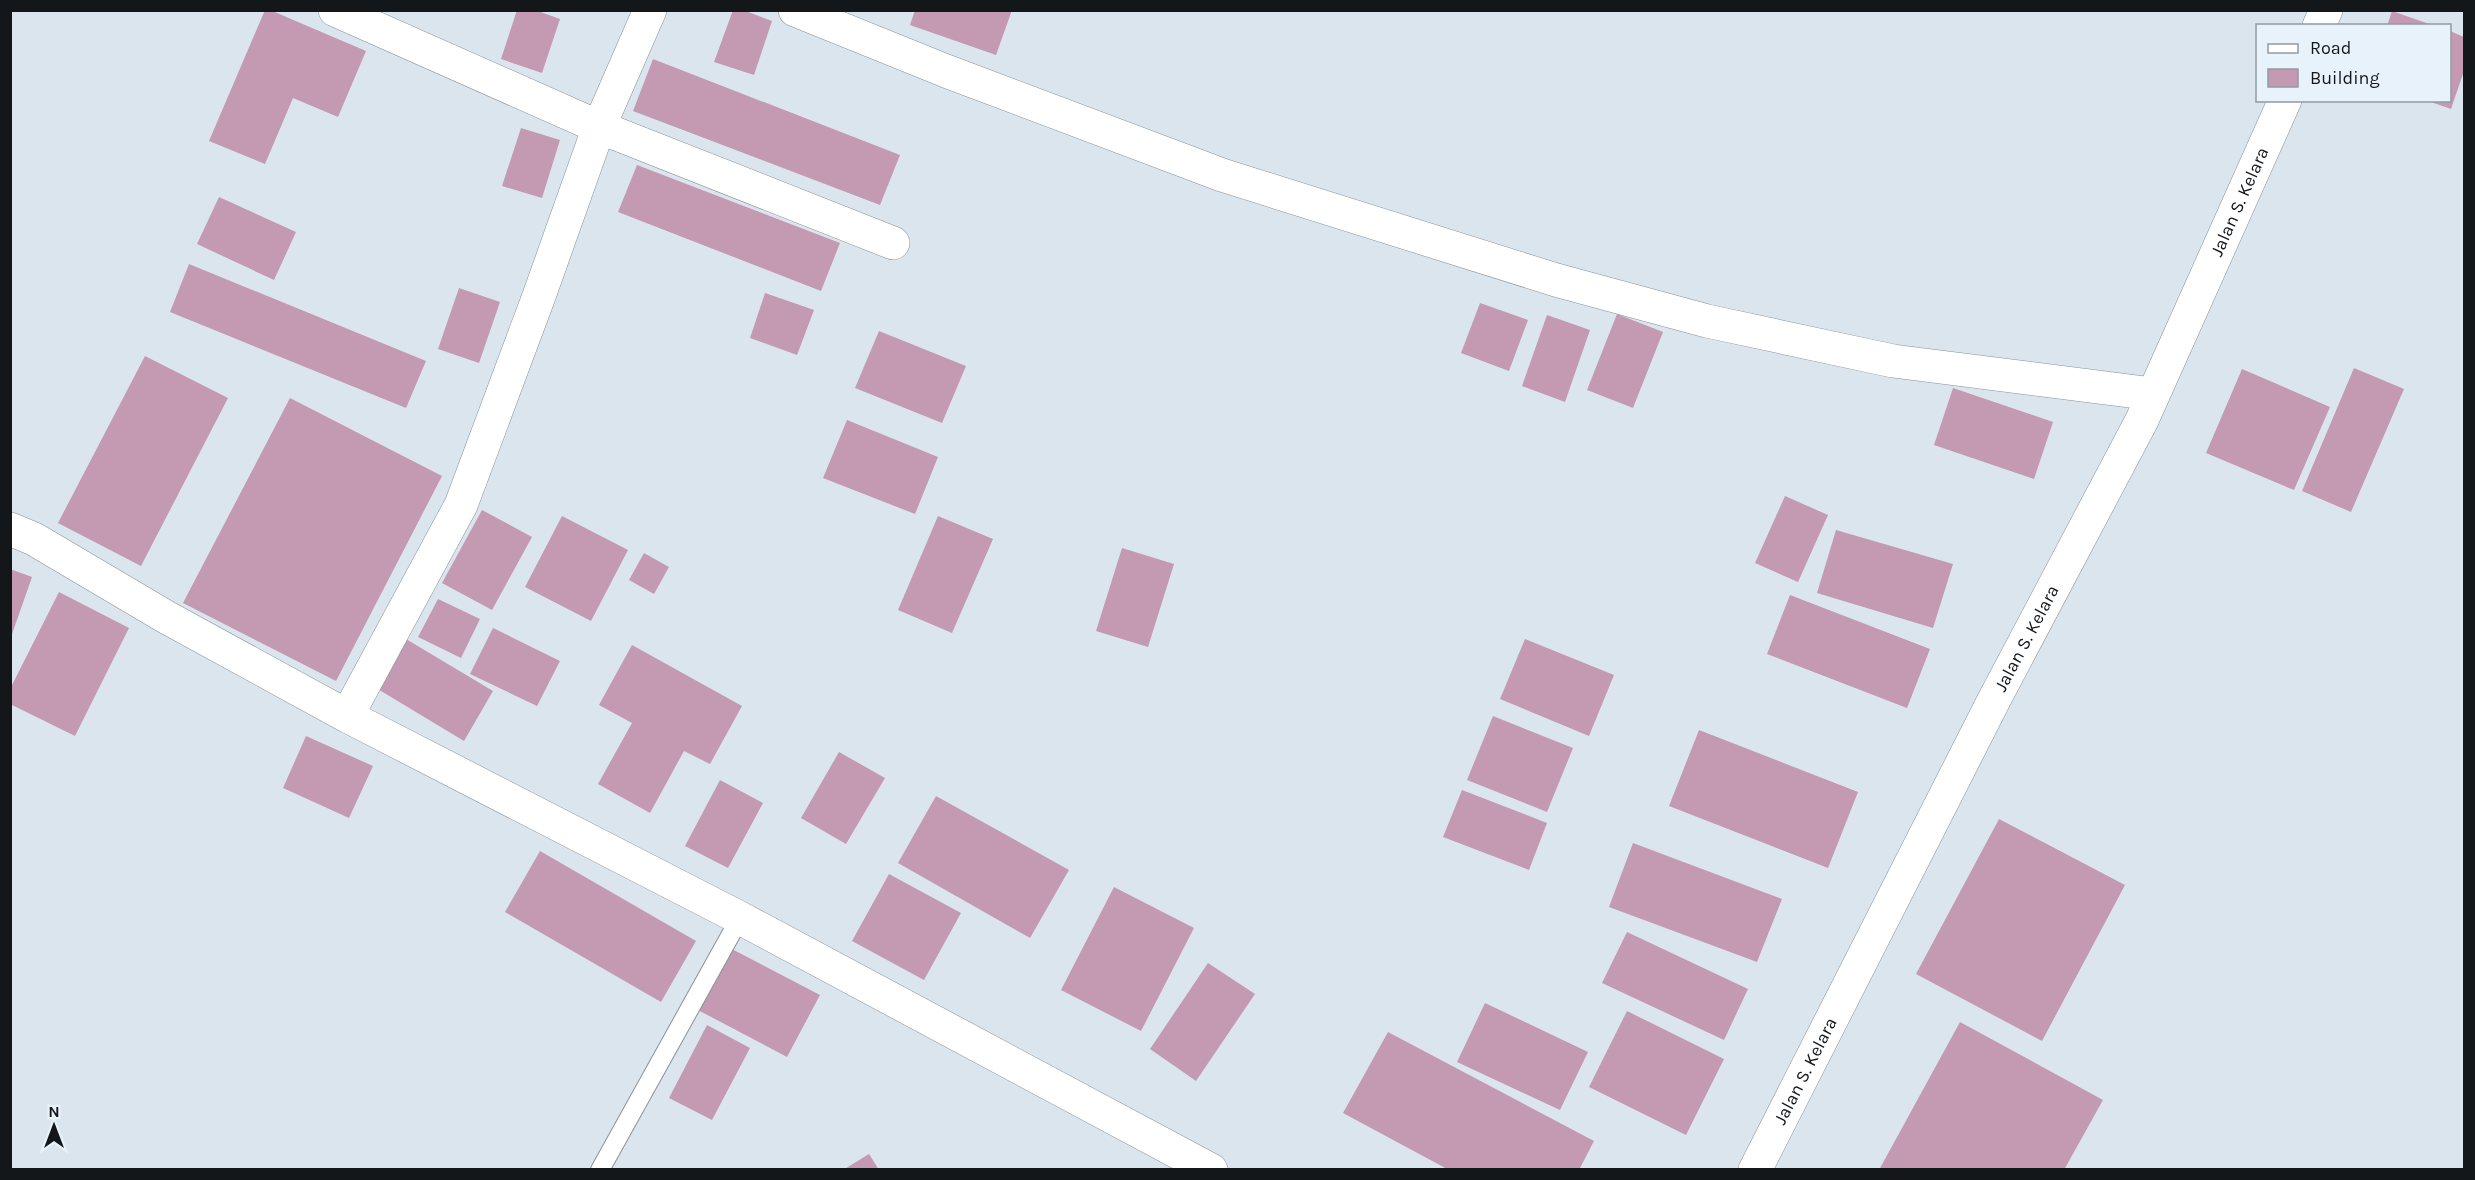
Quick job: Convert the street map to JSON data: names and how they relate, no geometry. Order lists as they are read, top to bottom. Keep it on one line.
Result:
{"streets":{"street":["Jalan S. Kelara"]},"legend":["Road","Building"],"north":"top"}
